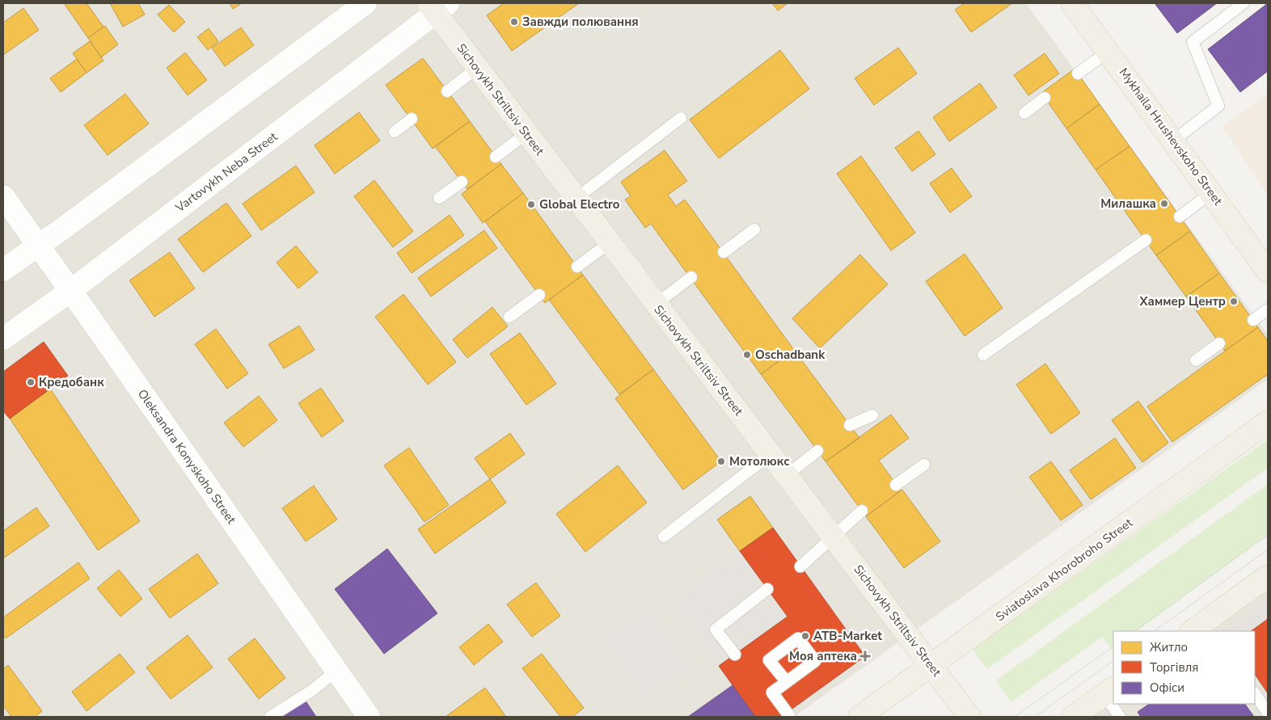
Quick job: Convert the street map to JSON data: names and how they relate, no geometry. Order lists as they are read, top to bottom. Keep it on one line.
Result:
{"streets":{"main road":["Sichovykh Striltsiv Street","Mykhaila Hrushevskoho Street","Sviatoslava Khorobroho Street"],"street":["Vartovykh Neba Street","Oleksandra Konyskoho Street"]},"crossings":[["Sichovykh Striltsiv Street","Vartovykh Neba Street"],["Sichovykh Striltsiv Street","Sviatoslava Khorobroho Street"],["Vartovykh Neba Street","Oleksandra Konyskoho Street"]],"places":{"other":["Завжди полювання","Милашка","Global Electro","Хаммер Центр","Oschadbank","Кредобанк","Мотолюкс","ATB-Market"],"health":["Моя аптека"]},"legend":["Житло","Торгівля","Офіси"]}
